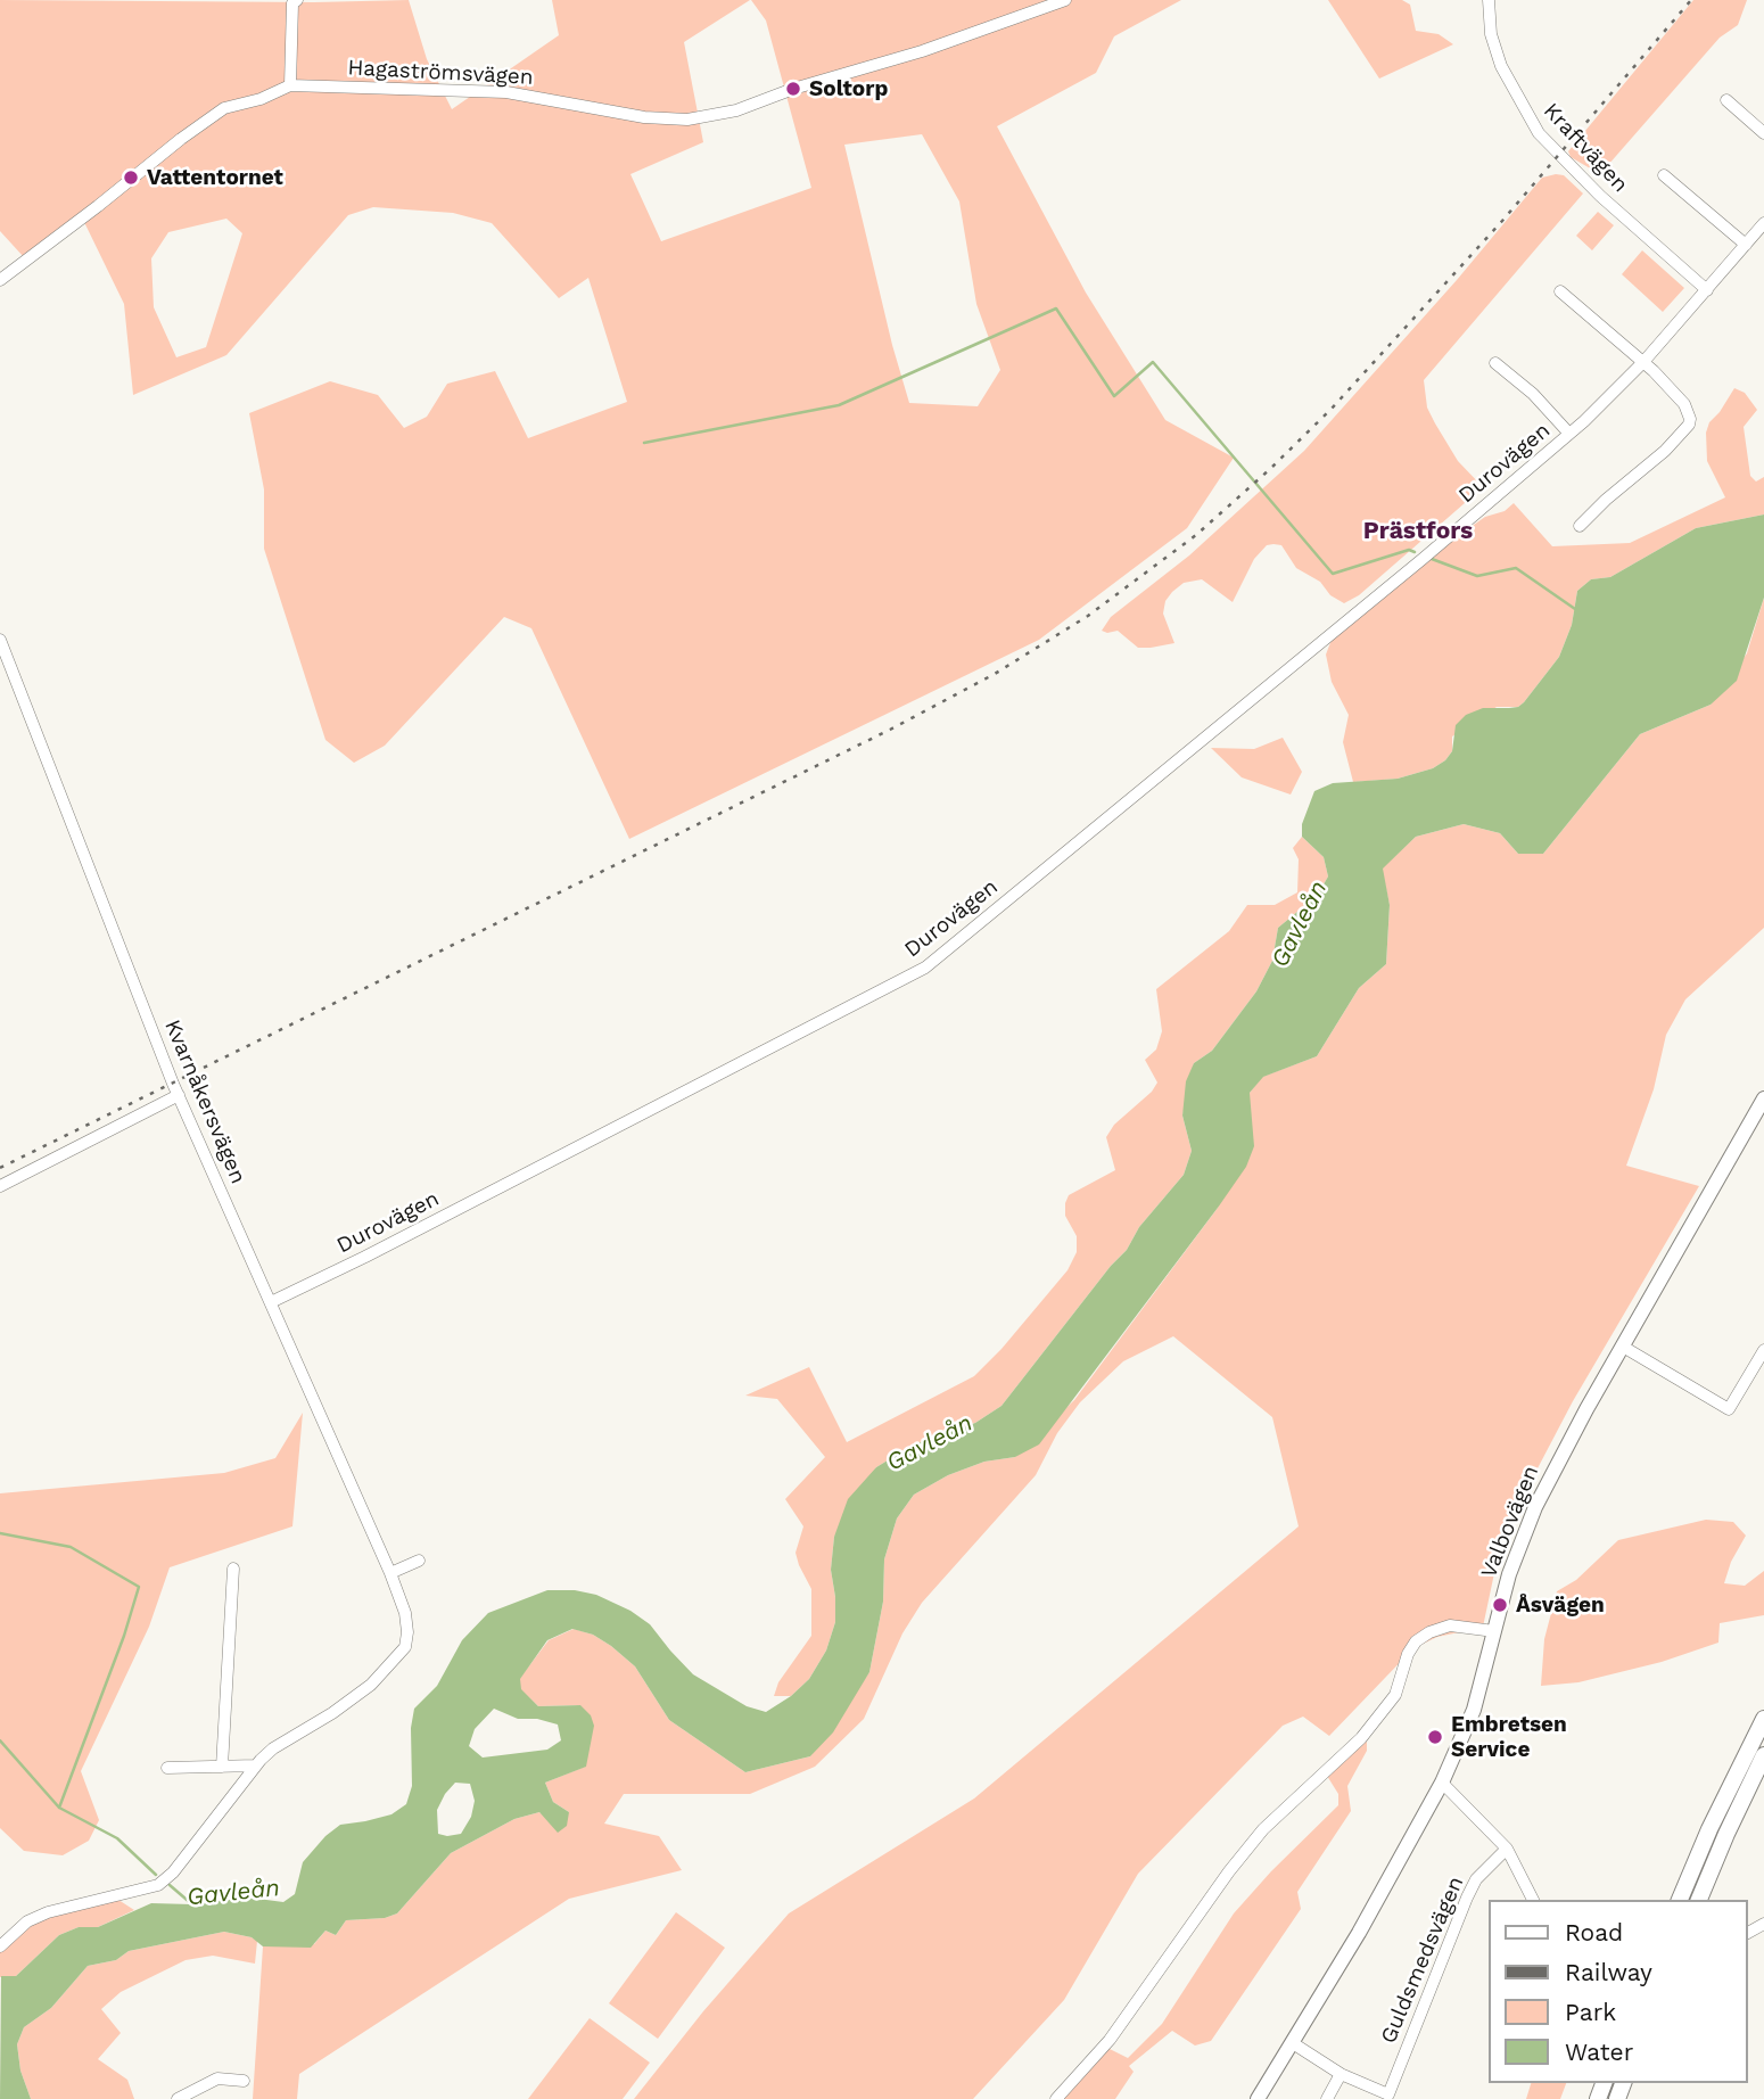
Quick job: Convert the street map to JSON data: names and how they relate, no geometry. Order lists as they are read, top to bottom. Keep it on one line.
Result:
{"streets":{"main road":["Valbovägen"],"street":["Hagaströmsvägen","Kraftvägen","Durovägen","Kvarnåkersvägen","Guldsmedsvägen"]},"crossings":[["Kraftvägen","Durovägen"],["Durovägen","Kvarnåkersvägen"],["Valbovägen","Guldsmedsvägen"]],"districts":["Prästfors"],"water":["Gavleån"],"places":["Soltorp","Vattentornet","Åsvägen","Embretsen Service"],"legend":["Road","Railway","Park","Water"]}
